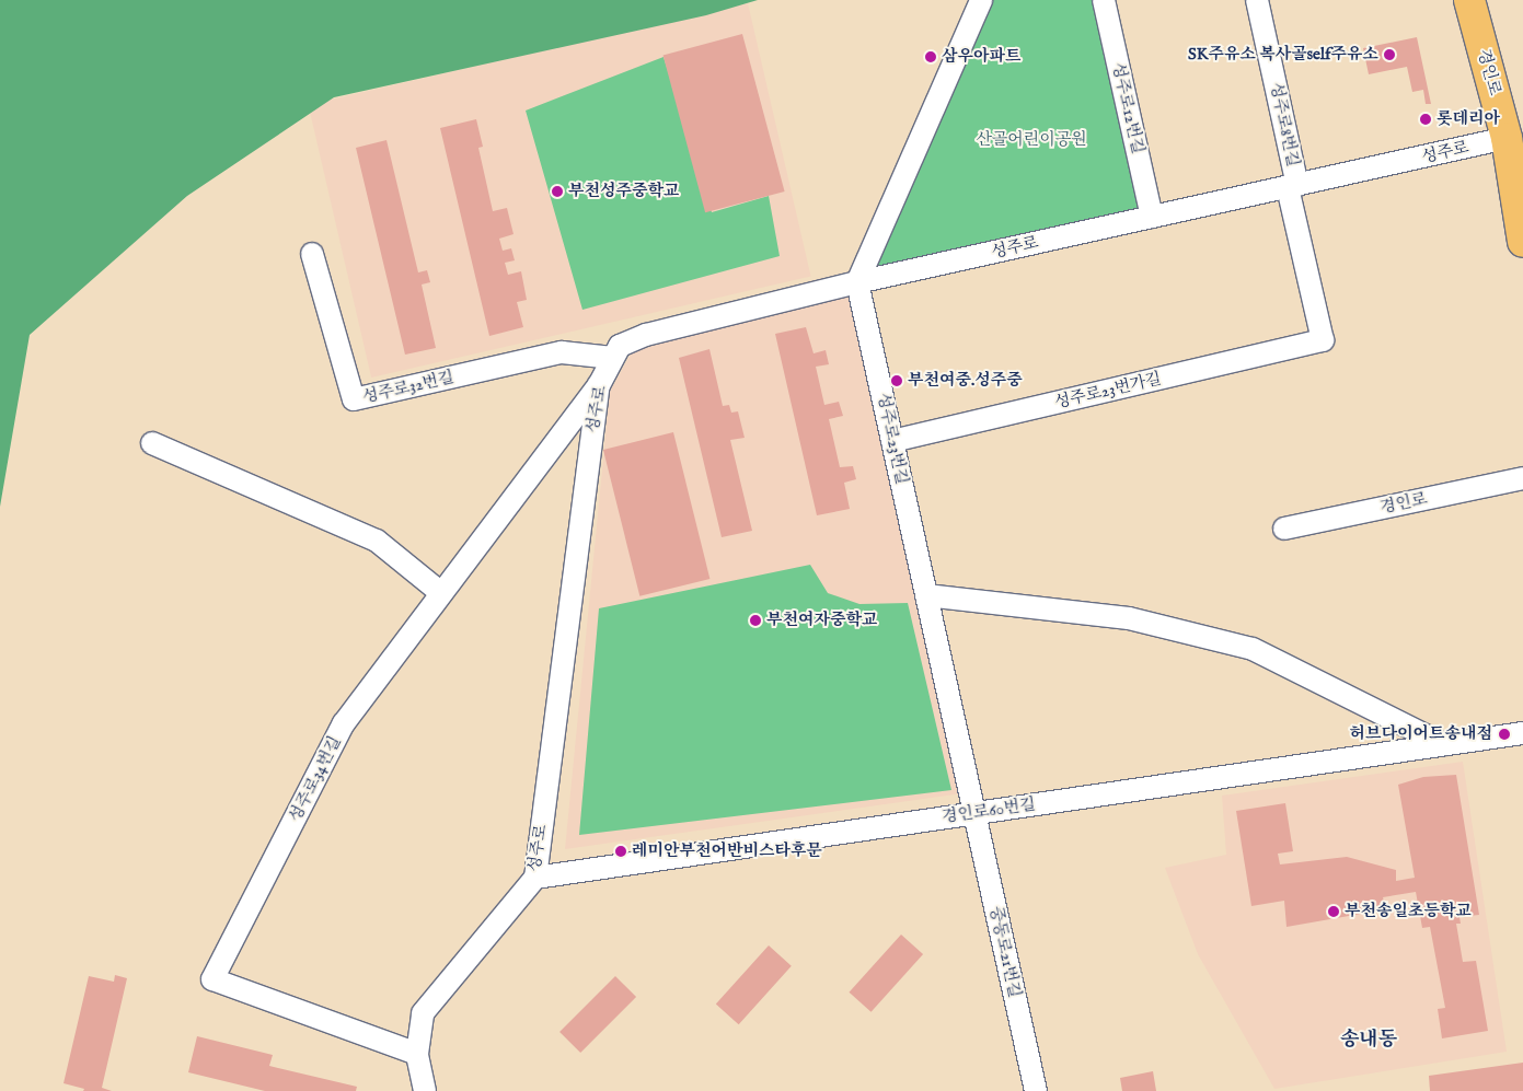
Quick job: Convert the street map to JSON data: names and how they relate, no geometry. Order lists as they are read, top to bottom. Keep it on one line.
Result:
{"streets":{"main road":["경인로"],"street":["성주로12번길","성주로8번길","성주로","성주로32번길","성주로23번가길","성주로23번길","성주로34번길","경인로60번길","중동로21번길"]},"crossings":[["경인로","성주로"],["성주로12번길","성주로"],["성주로8번길","성주로"],["성주로8번길","성주로23번가길"],["성주로","성주로32번길"],["성주로","성주로23번가길"],["성주로","성주로23번길"],["성주로","성주로34번길"],["성주로","경인로60번길"],["성주로23번가길","성주로23번길"],["성주로23번길","경인로60번길"],["성주로23번길","중동로21번길"],["경인로60번길","중동로21번길"]],"districts":["송내동"],"parks":["산골어린이공원"],"places":["SK주유소 복사골self주유소","삼우아파트","롯데리아","부천성주중학교","부천여중.성주중","부천여자중학교","허브다이어트송내점","레미안부천어반비스타후문","부천송일초등학교"]}
